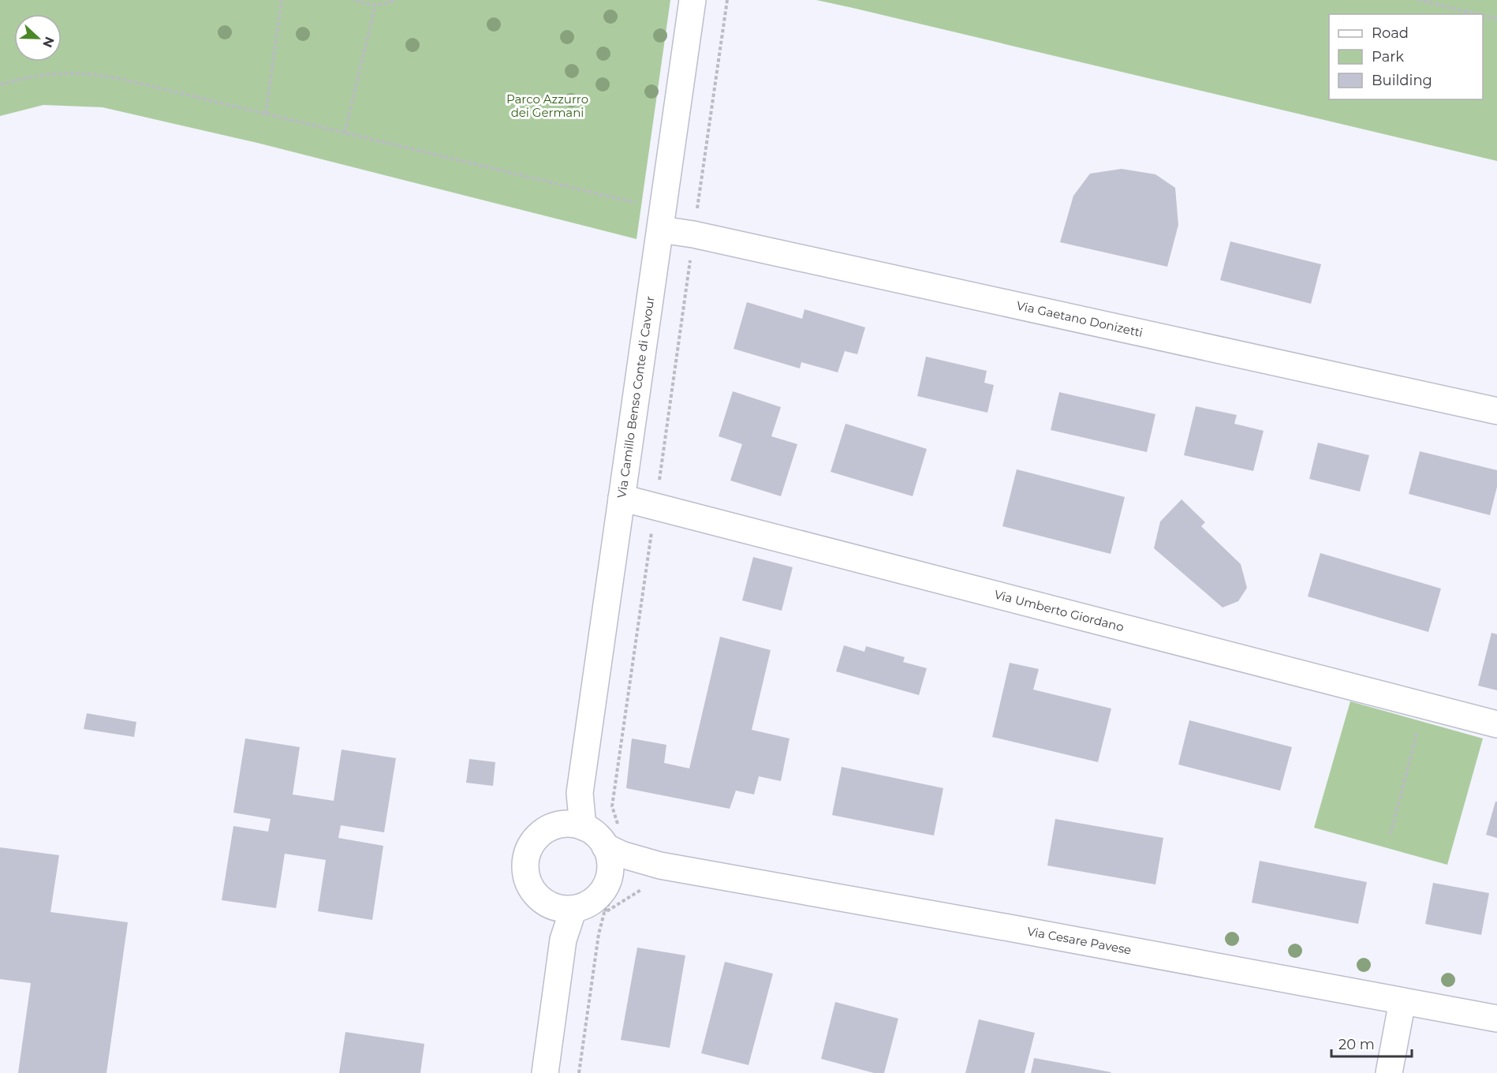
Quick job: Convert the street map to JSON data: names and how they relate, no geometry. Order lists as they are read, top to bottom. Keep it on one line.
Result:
{"streets":{"street":["Via Gaetano Donizetti","Via Camillo Benso Conte di Cavour","Via Umberto Giordano","Via Cesare Pavese"]},"crossings":[["Via Gaetano Donizetti","Via Camillo Benso Conte di Cavour"],["Via Camillo Benso Conte di Cavour","Via Umberto Giordano"],["Via Camillo Benso Conte di Cavour","Via Cesare Pavese"]],"parks":["Parco Azzurro dei Germani"],"legend":["Road","Park","Building"],"scale_bar":"20 m","north":"right"}
